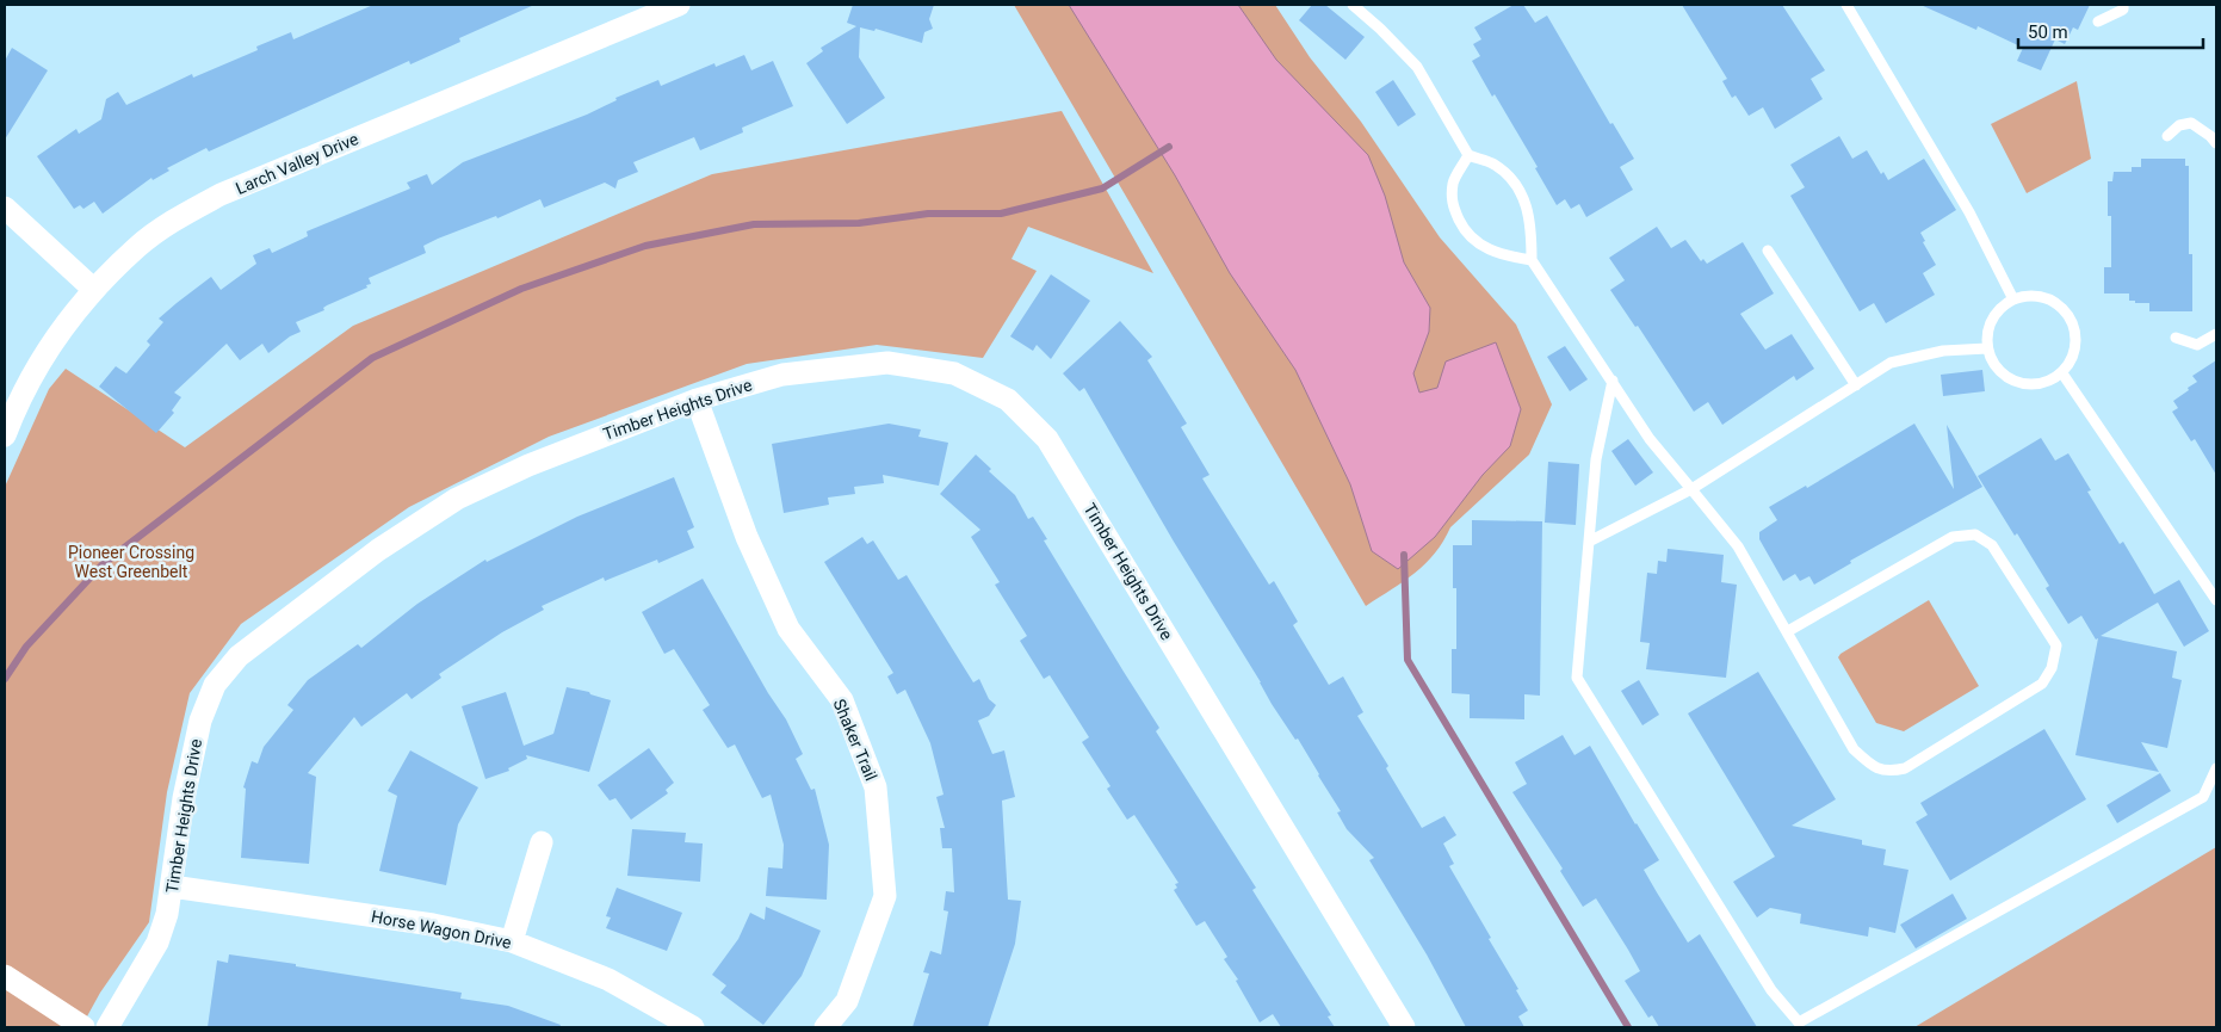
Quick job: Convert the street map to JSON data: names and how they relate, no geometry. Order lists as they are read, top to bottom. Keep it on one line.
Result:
{"streets":{"street":["Larch Valley Drive","Timber Heights Drive","Shaker Trail","Horse Wagon Drive"]},"crossings":[["Timber Heights Drive","Shaker Trail"],["Timber Heights Drive","Horse Wagon Drive"]],"parks":["Pioneer Crossing West Greenbelt"],"scale_bar":"50 m"}
